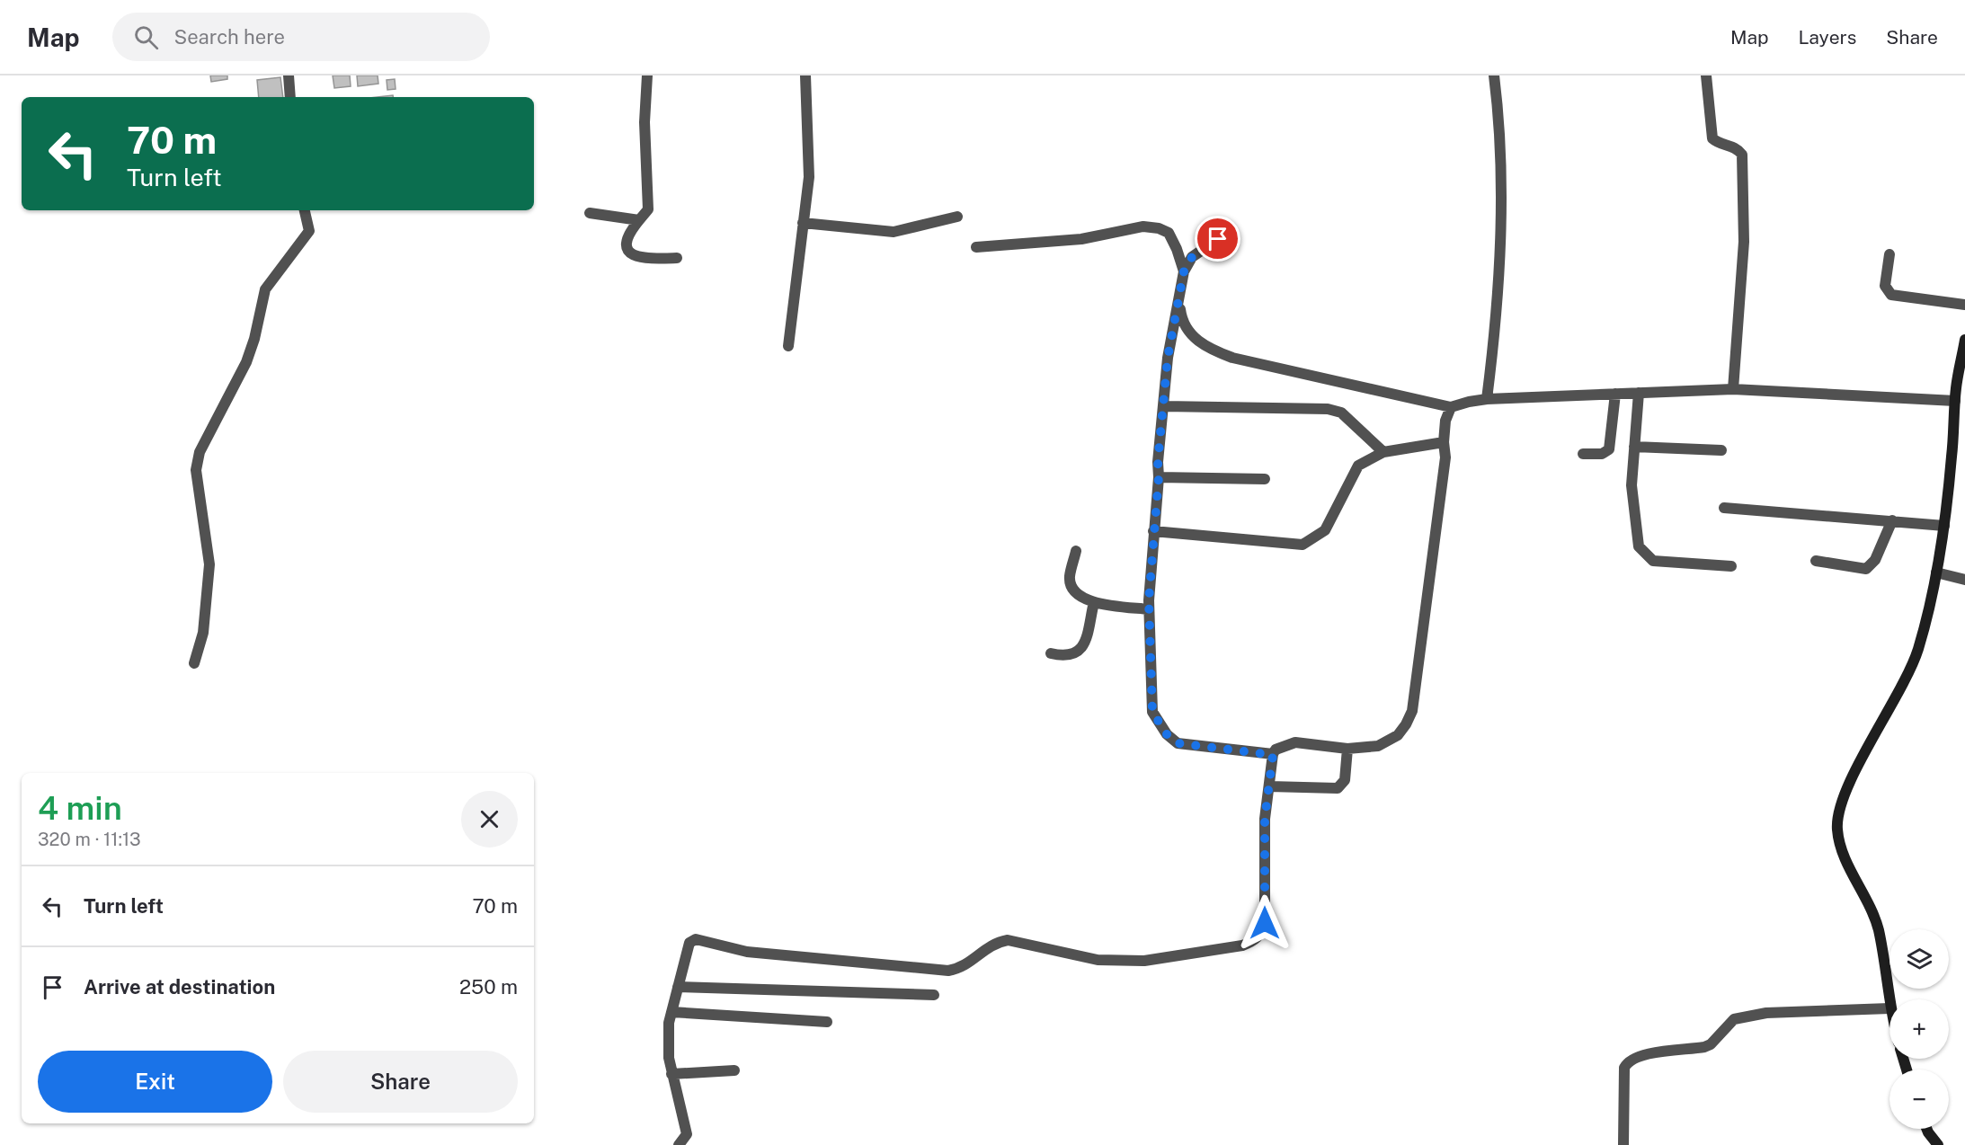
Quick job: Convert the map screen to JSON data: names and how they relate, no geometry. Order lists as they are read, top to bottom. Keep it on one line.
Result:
{"page":{"header":"Map","search":"Search here","nav":["Map","Layers","Share"],"turn":["70 m","Turn left"],"heading":["4 min","320 m · 11:13"],"list":[{"name":"Turn left","value":"70 m"},{"name":"Arrive at destination","value":"250 m"}],"map_buttons":["+","−"],"buttons":["Exit","Share"]}}
